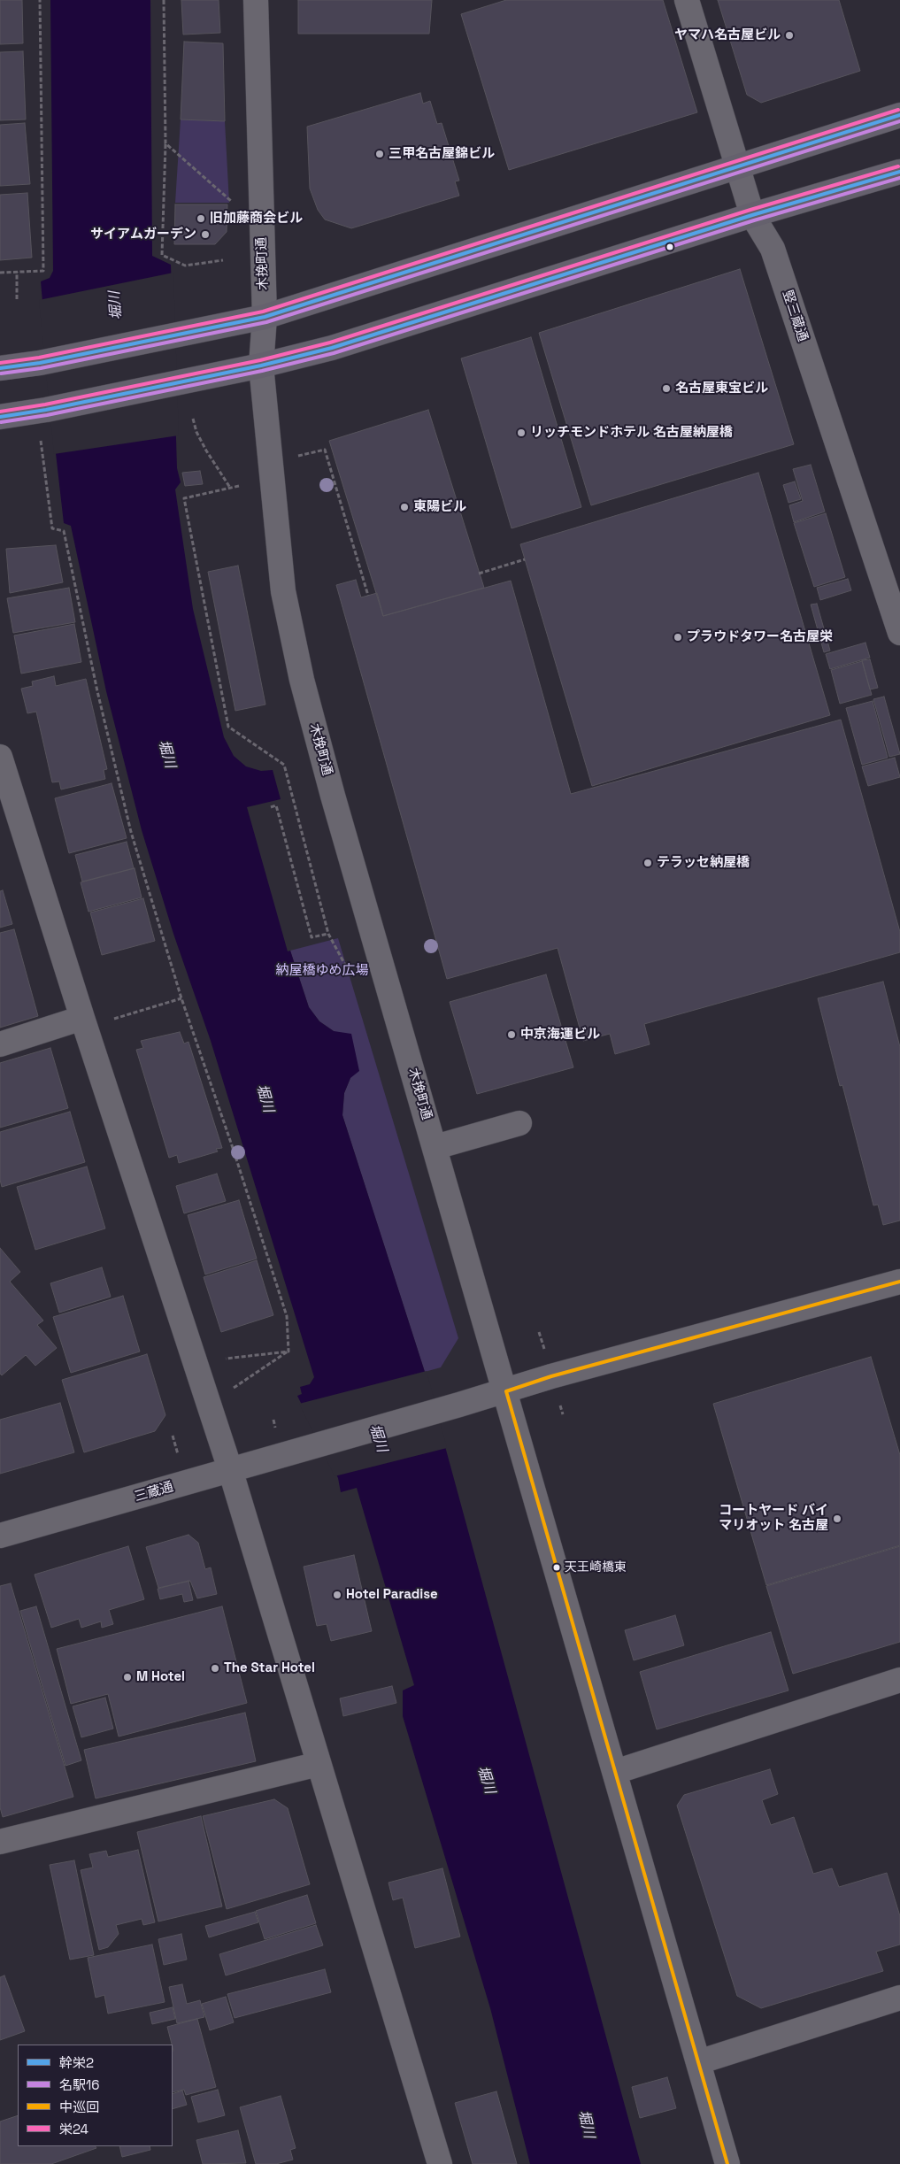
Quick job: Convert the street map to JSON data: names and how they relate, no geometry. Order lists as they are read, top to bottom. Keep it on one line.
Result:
{"streets":{"street":["木挽町通","竪三蔵通","三蔵通"]},"crossings":[["木挽町通","三蔵通"]],"water":["堀川"],"parks":["納屋橋ゆめ広場"],"places":["ヤマハ名古屋ビル","三甲名古屋錦ビル","旧加藤商会ビル","サイアムガーデン","名古屋東宝ビル","リッチモンドホテル 名古屋納屋橋","東陽ビル","プラウドタワー名古屋栄","テラッセ納屋橋","中京海運ビル","コートヤード バイ マリオット 名古屋","天王崎橋東","Hotel Paradise","The Star Hotel","M Hotel"],"lines":["transit line 栄24","transit line 幹栄2","transit line 名駅16","transit line 中巡回"],"legend":["幹栄2","名駅16","中巡回","栄24"]}
